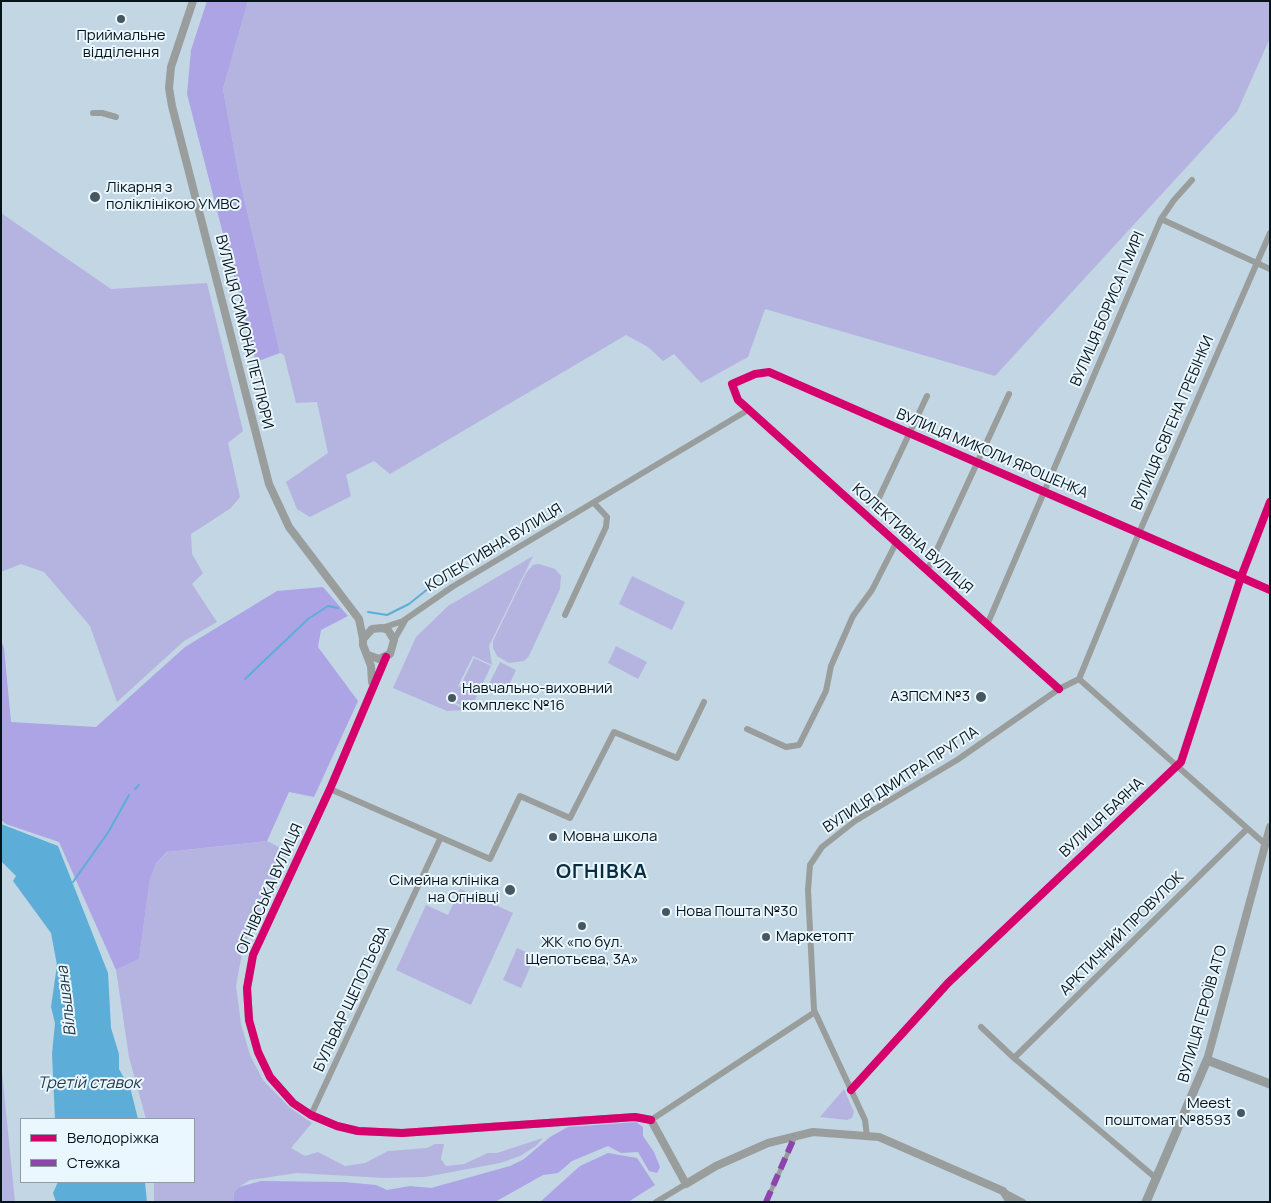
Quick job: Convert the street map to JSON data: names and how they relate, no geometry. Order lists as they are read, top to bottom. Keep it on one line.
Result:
{"streets":{"main road":["ВУЛИЦЯ ГЕРОЇВ АТО"],"street":["ВУЛИЦЯ БОРИСА ГМИРІ","ВУЛИЦЯ СИМОНА ПЕТЛЮРИ","ВУЛИЦЯ ЄВГЕНА ГРЕБІНКИ","ВУЛИЦЯ МИКОЛИ ЯРОШЕНКА","КОЛЕКТИВНА ВУЛИЦЯ","ВУЛИЦЯ ДМИТРА ПРУГЛА","ВУЛИЦЯ БАЯНА","ОГНІВСЬКА ВУЛИЦЯ","АРКТИЧНИЙ ПРОВУЛОК","БУЛЬВАР ЩЕПОТЬЄВА"]},"crossings":[["ВУЛИЦЯ БОРИСА ГМИРІ","ВУЛИЦЯ ЄВГЕНА ГРЕБІНКИ"],["ВУЛИЦЯ БОРИСА ГМИРІ","ВУЛИЦЯ МИКОЛИ ЯРОШЕНКА"],["ВУЛИЦЯ БОРИСА ГМИРІ","КОЛЕКТИВНА ВУЛИЦЯ"],["ВУЛИЦЯ СИМОНА ПЕТЛЮРИ","КОЛЕКТИВНА ВУЛИЦЯ"],["ВУЛИЦЯ СИМОНА ПЕТЛЮРИ","ОГНІВСЬКА ВУЛИЦЯ"],["ВУЛИЦЯ ЄВГЕНА ГРЕБІНКИ","ВУЛИЦЯ МИКОЛИ ЯРОШЕНКА"],["ВУЛИЦЯ ЄВГЕНА ГРЕБІНКИ","ВУЛИЦЯ ДМИТРА ПРУГЛА"],["ВУЛИЦЯ МИКОЛИ ЯРОШЕНКА","КОЛЕКТИВНА ВУЛИЦЯ"],["ВУЛИЦЯ МИКОЛИ ЯРОШЕНКА","ВУЛИЦЯ БАЯНА"],["КОЛЕКТИВНА ВУЛИЦЯ","ВУЛИЦЯ ДМИТРА ПРУГЛА"],["КОЛЕКТИВНА ВУЛИЦЯ","ОГНІВСЬКА ВУЛИЦЯ"],["ВУЛИЦЯ ДМИТРА ПРУГЛА","ВУЛИЦЯ БАЯНА"],["ОГНІВСЬКА ВУЛИЦЯ","БУЛЬВАР ЩЕПОТЬЄВА"]],"districts":["ОГНІВКА"],"water":["Вільшана","Третій ставок"],"places":["Приймальне відділення","Лікарня з поліклінікою УМВС","АЗПСМ №3","Навчально-виховний комплекс №16","Мовна школа","Сімейна клініка на Огнівці","Нова Пошта №30","ЖК «по бул. Щепотьєва, 3А»","Маркетопт","Meest поштомат №8593"],"legend":["Велодоріжка","Стежка"]}
